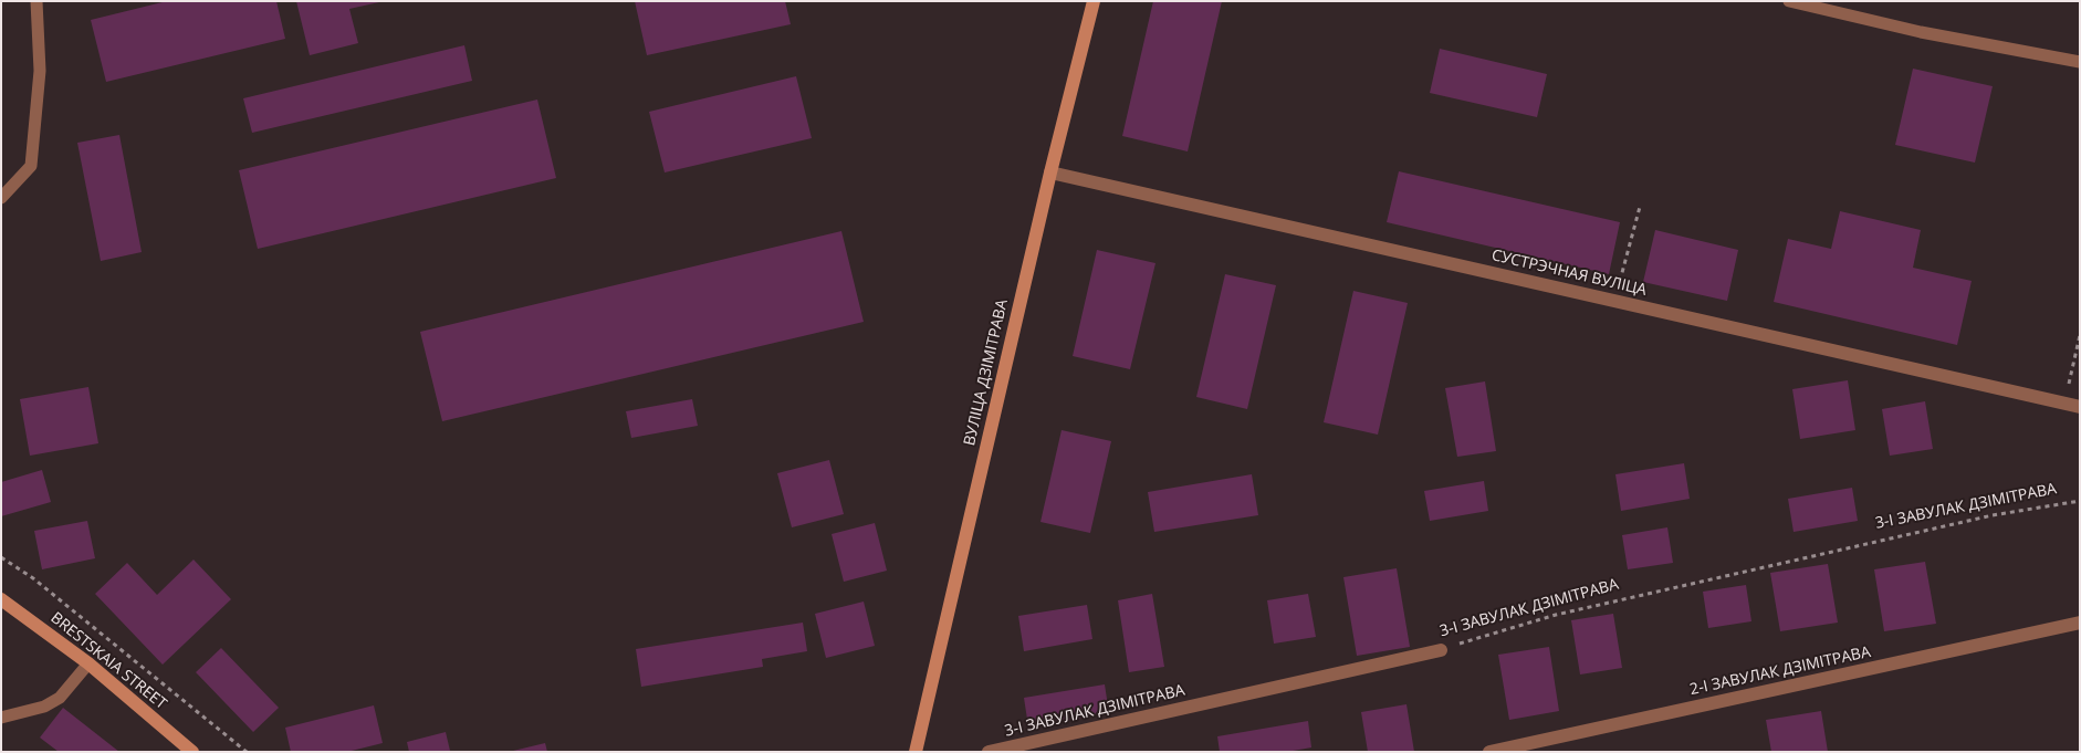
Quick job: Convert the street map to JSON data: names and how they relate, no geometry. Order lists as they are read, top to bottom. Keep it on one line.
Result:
{"streets":{"street":["СУСТРЭЧНАЯ ВУЛІЦА","ВУЛІЦА ДЗІМІТРАВА","3-І ЗАВУЛАК ДЗІМІТРАВА","BRESTSKAIA STREET","2-І ЗАВУЛАК ДЗІМІТРАВА"]},"crossings":[["СУСТРЭЧНАЯ ВУЛІЦА","ВУЛІЦА ДЗІМІТРАВА"]]}
